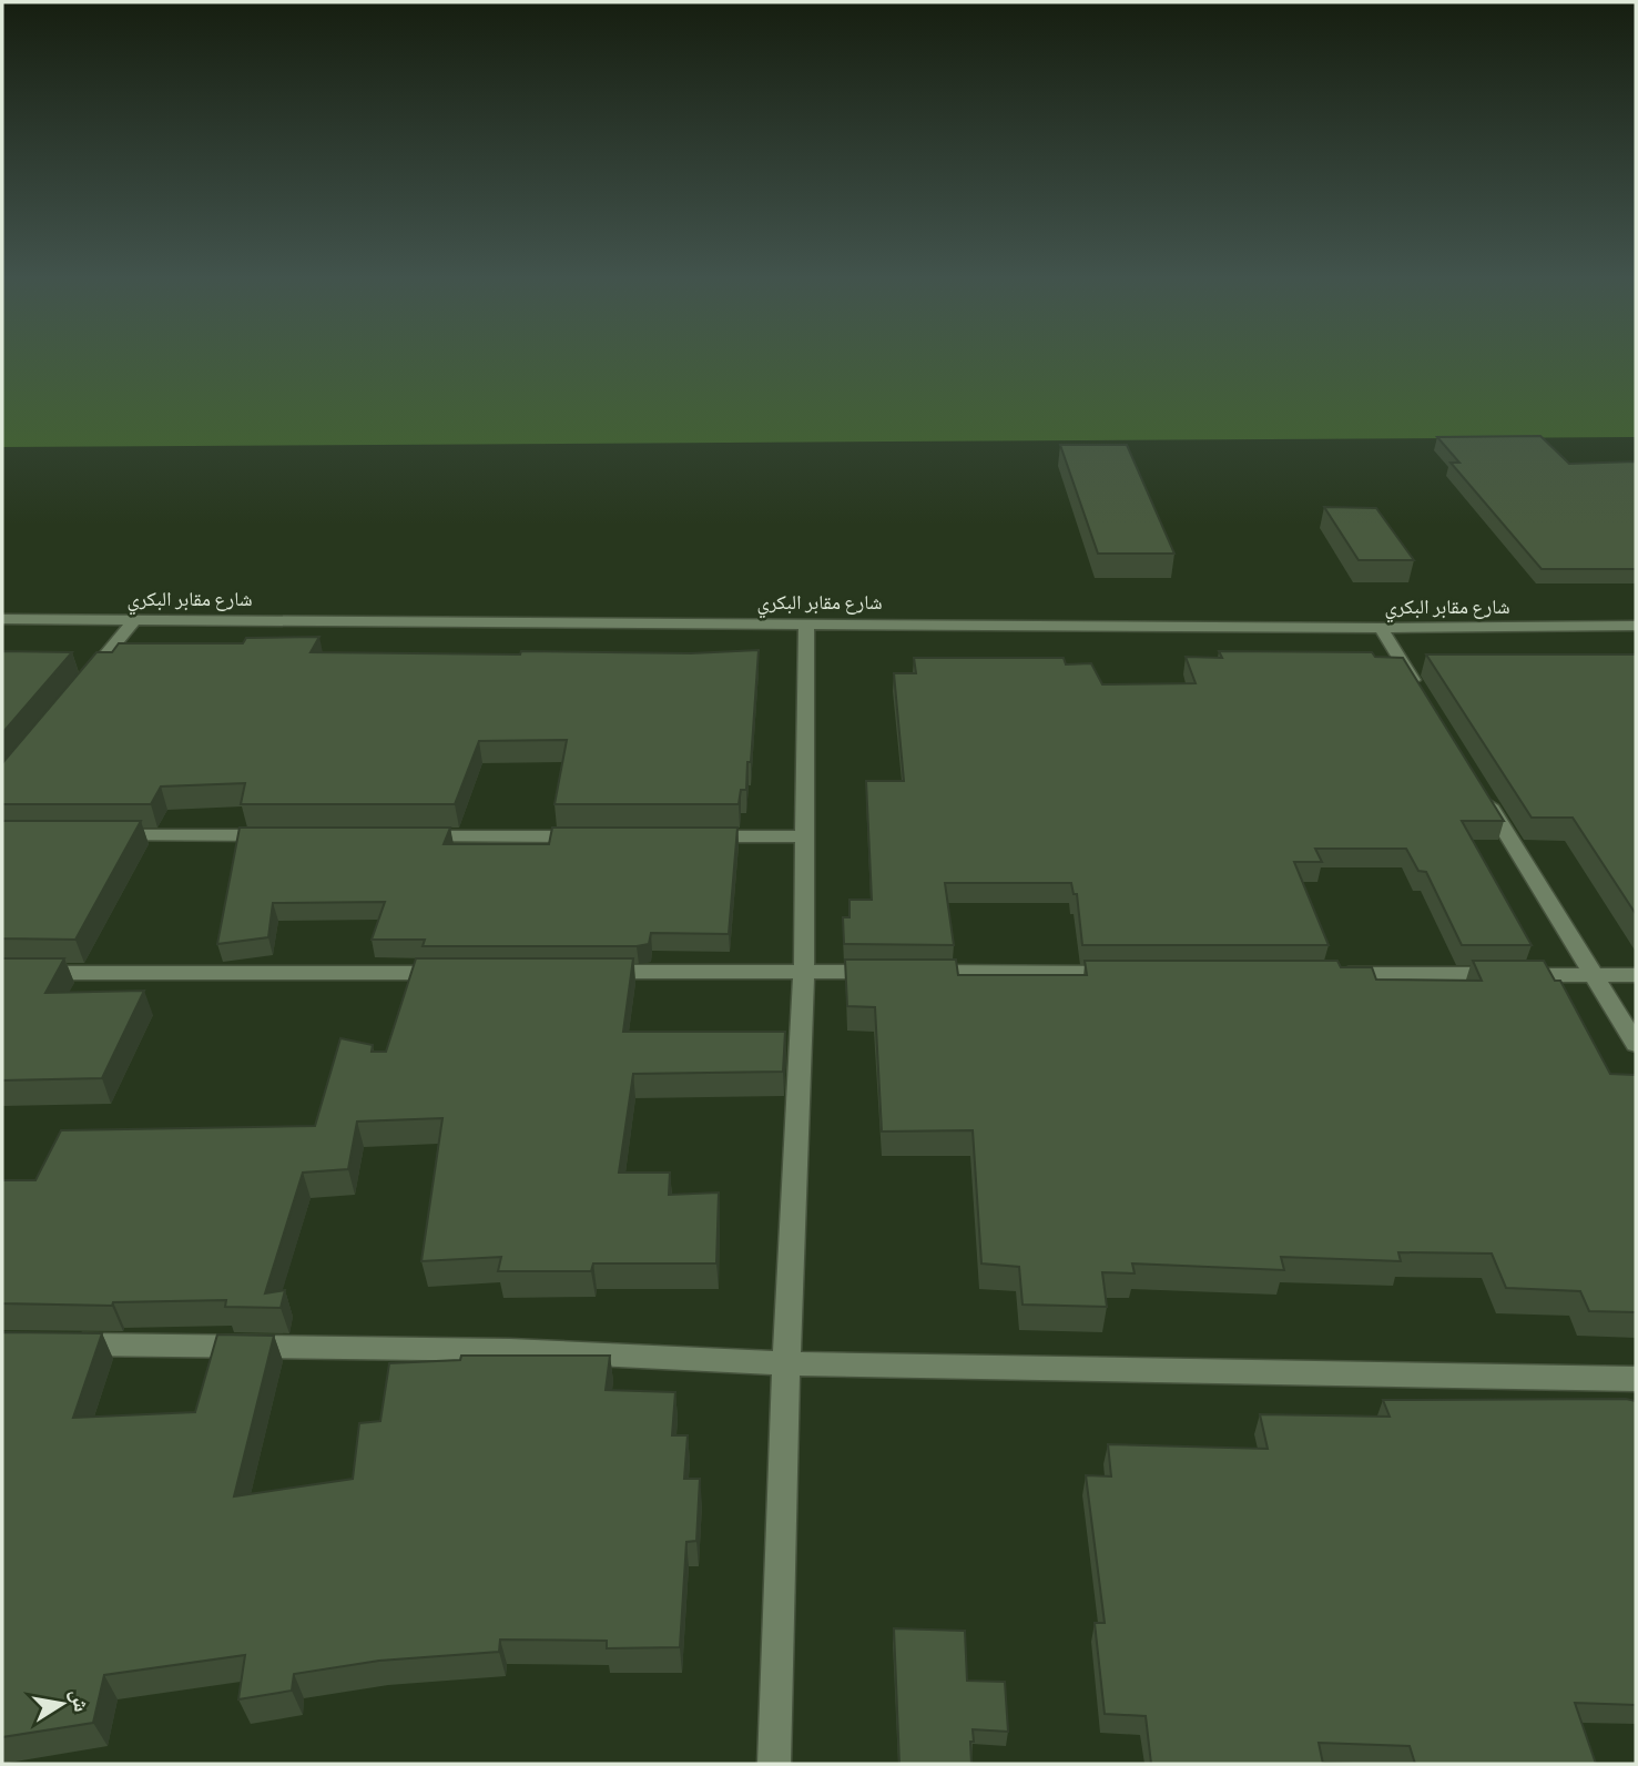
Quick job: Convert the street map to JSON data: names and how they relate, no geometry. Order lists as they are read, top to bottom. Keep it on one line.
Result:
{"streets":{"street":["شارع مقابر البكري"]},"north":"right"}
